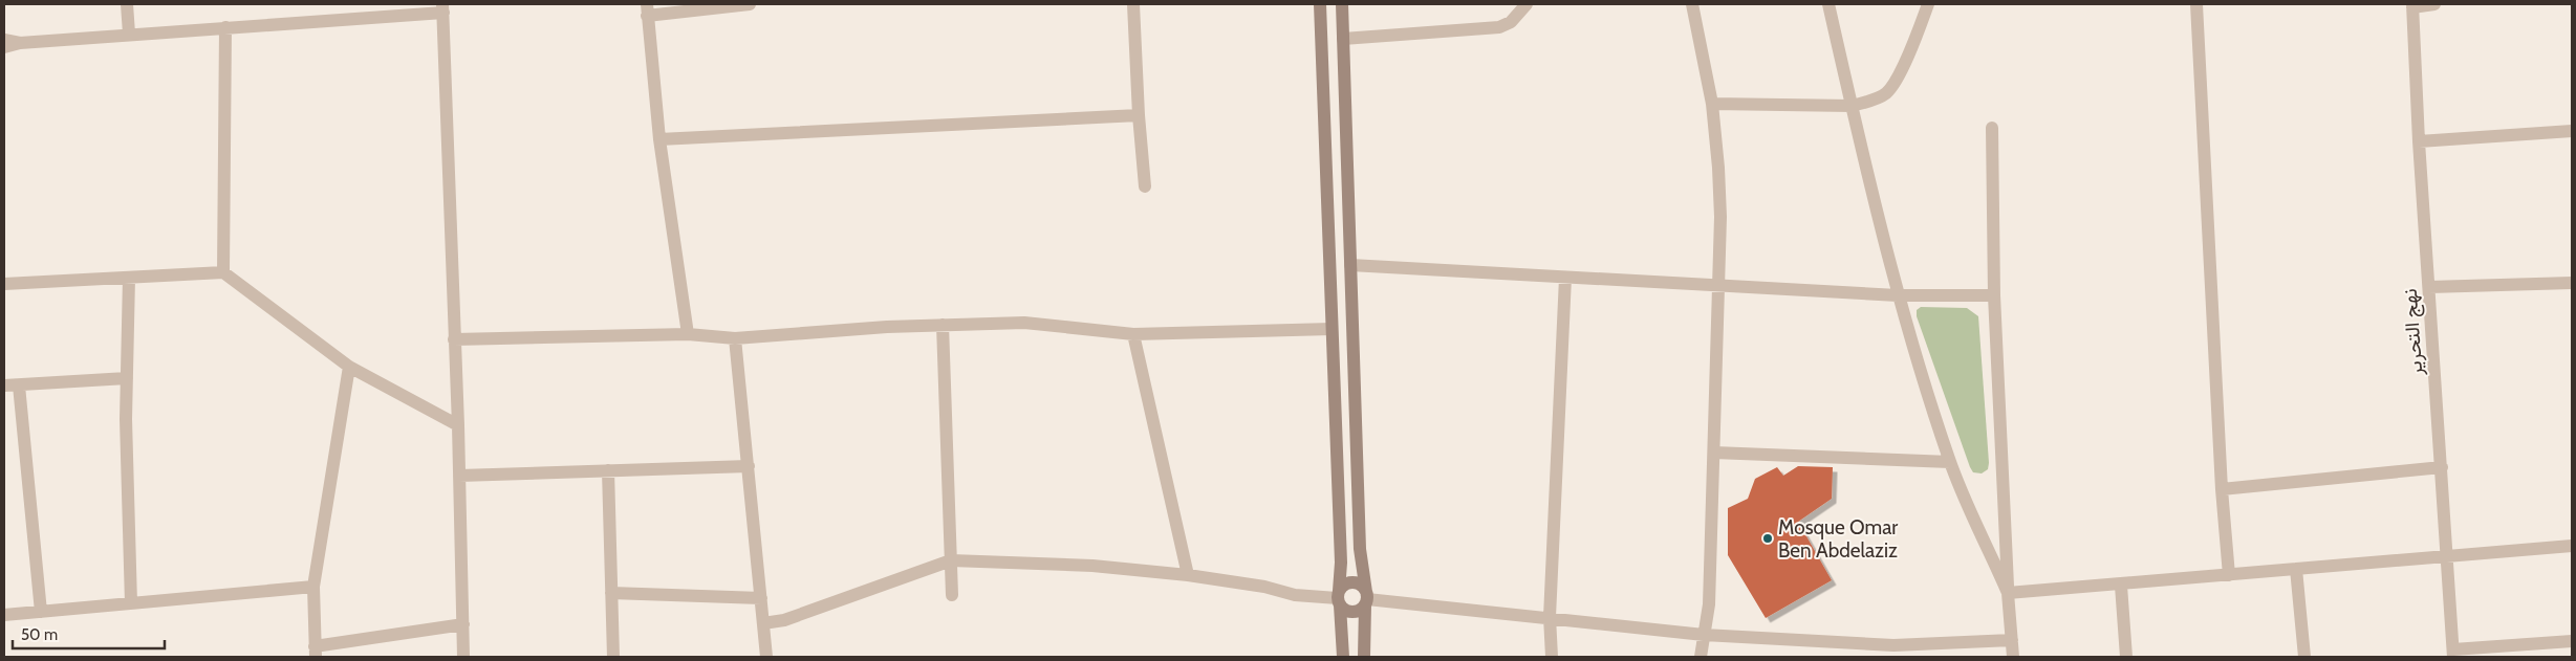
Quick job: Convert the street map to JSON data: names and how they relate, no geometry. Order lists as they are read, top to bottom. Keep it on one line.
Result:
{"streets":{"street":["نهج التحرير"]},"places":["Mosque Omar Ben Abdelaziz"],"scale_bar":"50 m"}
